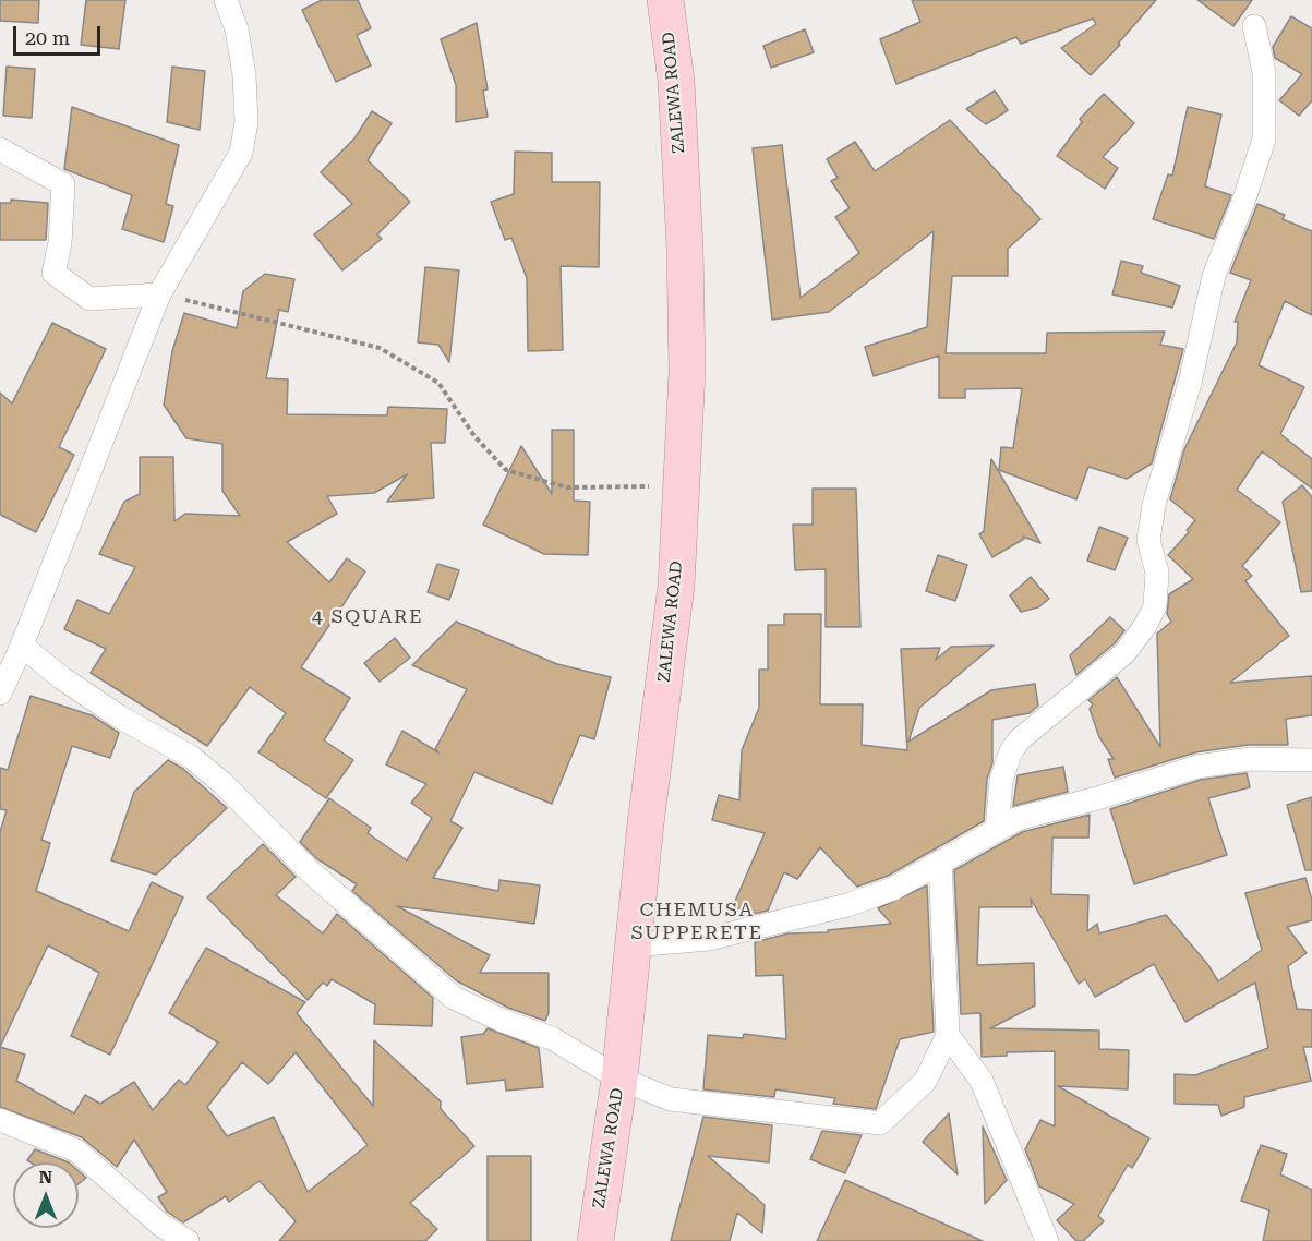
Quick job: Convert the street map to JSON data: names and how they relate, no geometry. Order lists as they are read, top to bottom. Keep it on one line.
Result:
{"streets":{"highway":["ZALEWA ROAD"]},"districts":["4 SQUARE","CHEMUSA SUPPERETE"],"scale_bar":"20 m","north":"top"}
